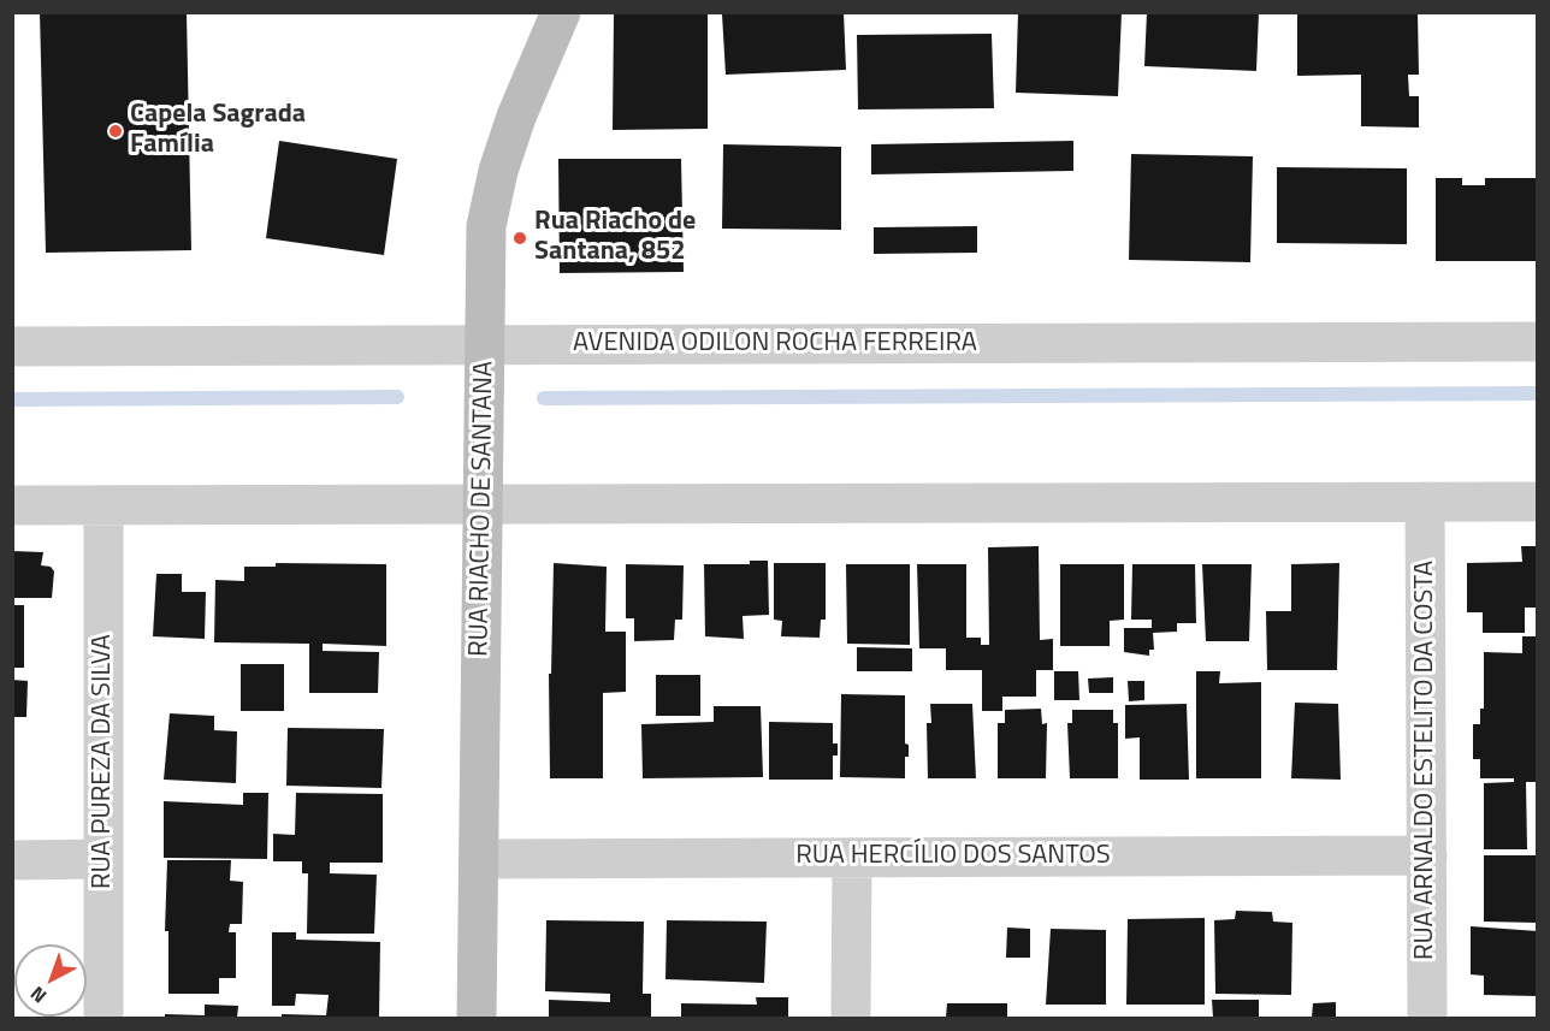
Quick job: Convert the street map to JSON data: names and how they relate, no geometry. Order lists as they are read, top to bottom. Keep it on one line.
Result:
{"streets":{"street":["AVENIDA ODILON ROCHA FERREIRA","RUA RIACHO DE SANTANA","RUA ARNALDO ESTELITO DA COSTA","RUA PUREZA DA SILVA","RUA HERCÍLIO DOS SANTOS"]},"crossings":[["AVENIDA ODILON ROCHA FERREIRA","RUA RIACHO DE SANTANA"],["RUA RIACHO DE SANTANA","RUA HERCÍLIO DOS SANTOS"],["RUA ARNALDO ESTELITO DA COSTA","RUA HERCÍLIO DOS SANTOS"]],"places":["Capela Sagrada Família","Rua Riacho de Santana, 852"],"north":"bottom left"}
